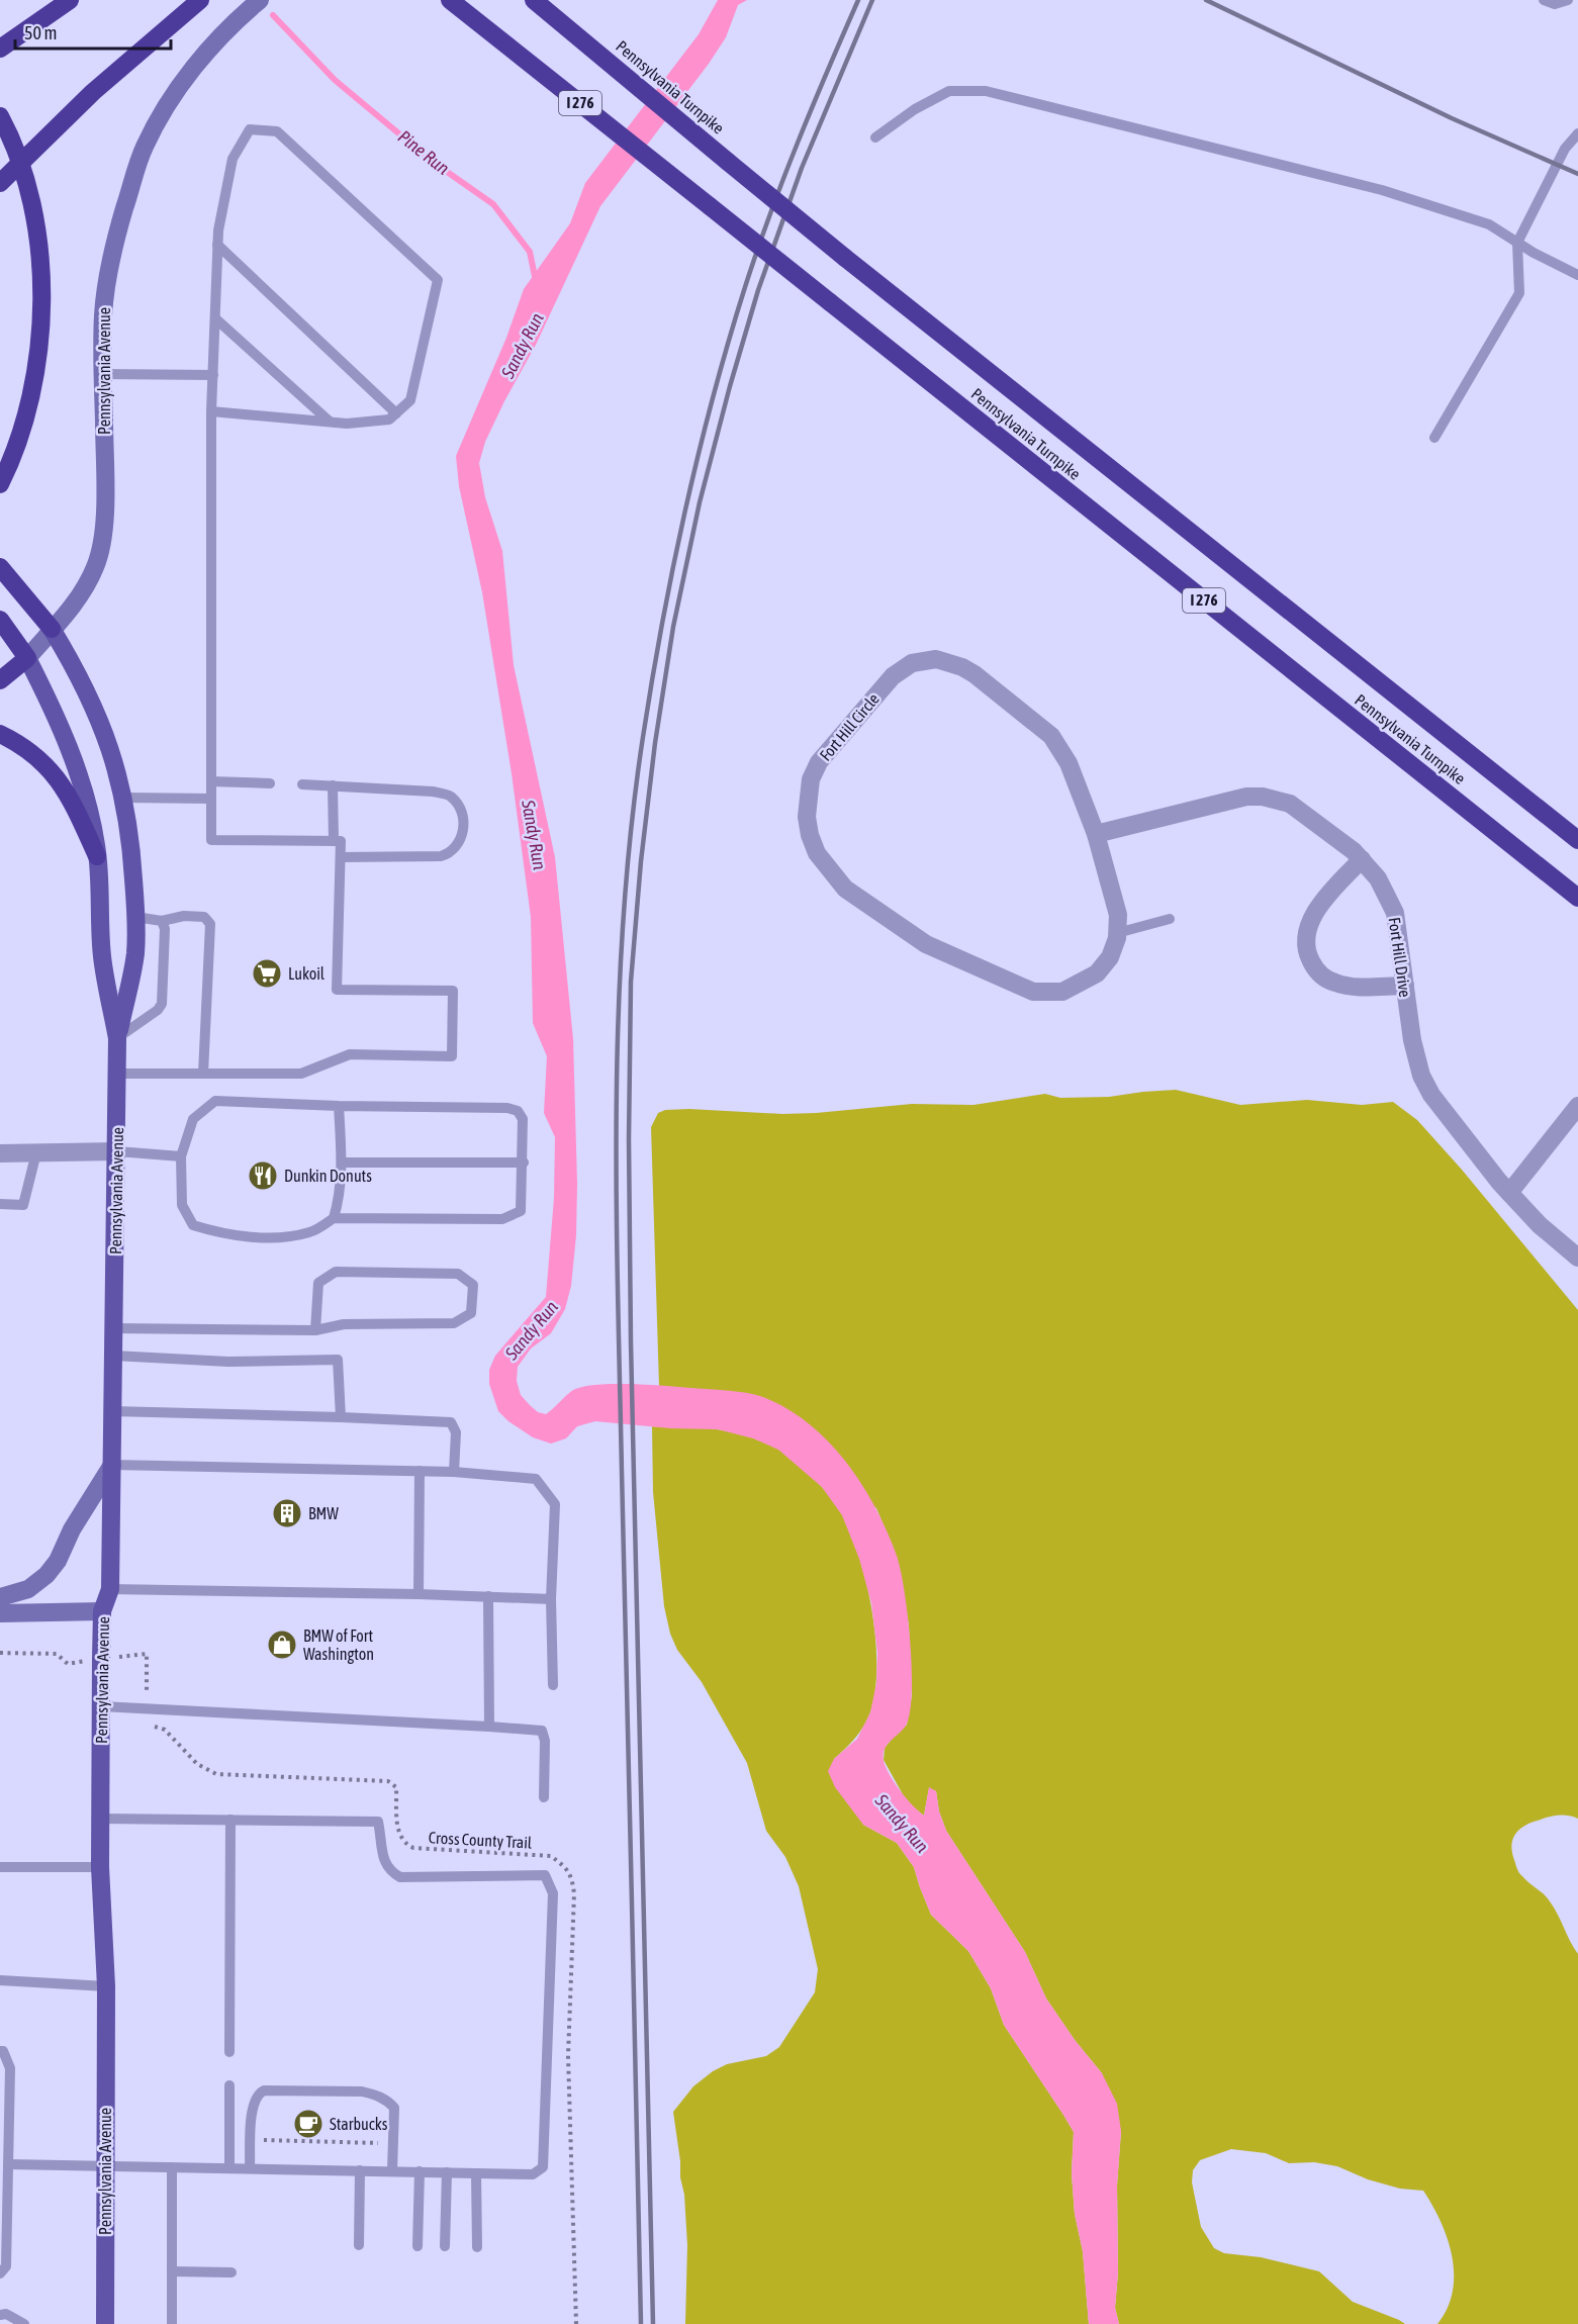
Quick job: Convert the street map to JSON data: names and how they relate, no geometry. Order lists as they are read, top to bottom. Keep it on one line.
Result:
{"streets":{"highway":["Pennsylvania Turnpike","I 276"],"main road":["Pennsylvania Avenue"],"street":["Fort Hill Circle","Fort Hill Drive"],"path":["Cross County Trail"]},"crossings":[["Fort Hill Circle","Fort Hill Drive"]],"water":["Pine Run","Sandy Run"],"places":{"supermarket":["Lukoil"],"restaurant":["Dunkin Donuts"],"building":["BMW"],"shop":["BMW of Fort Washington"],"cafe":["Starbucks"]},"scale_bar":"50 m"}
